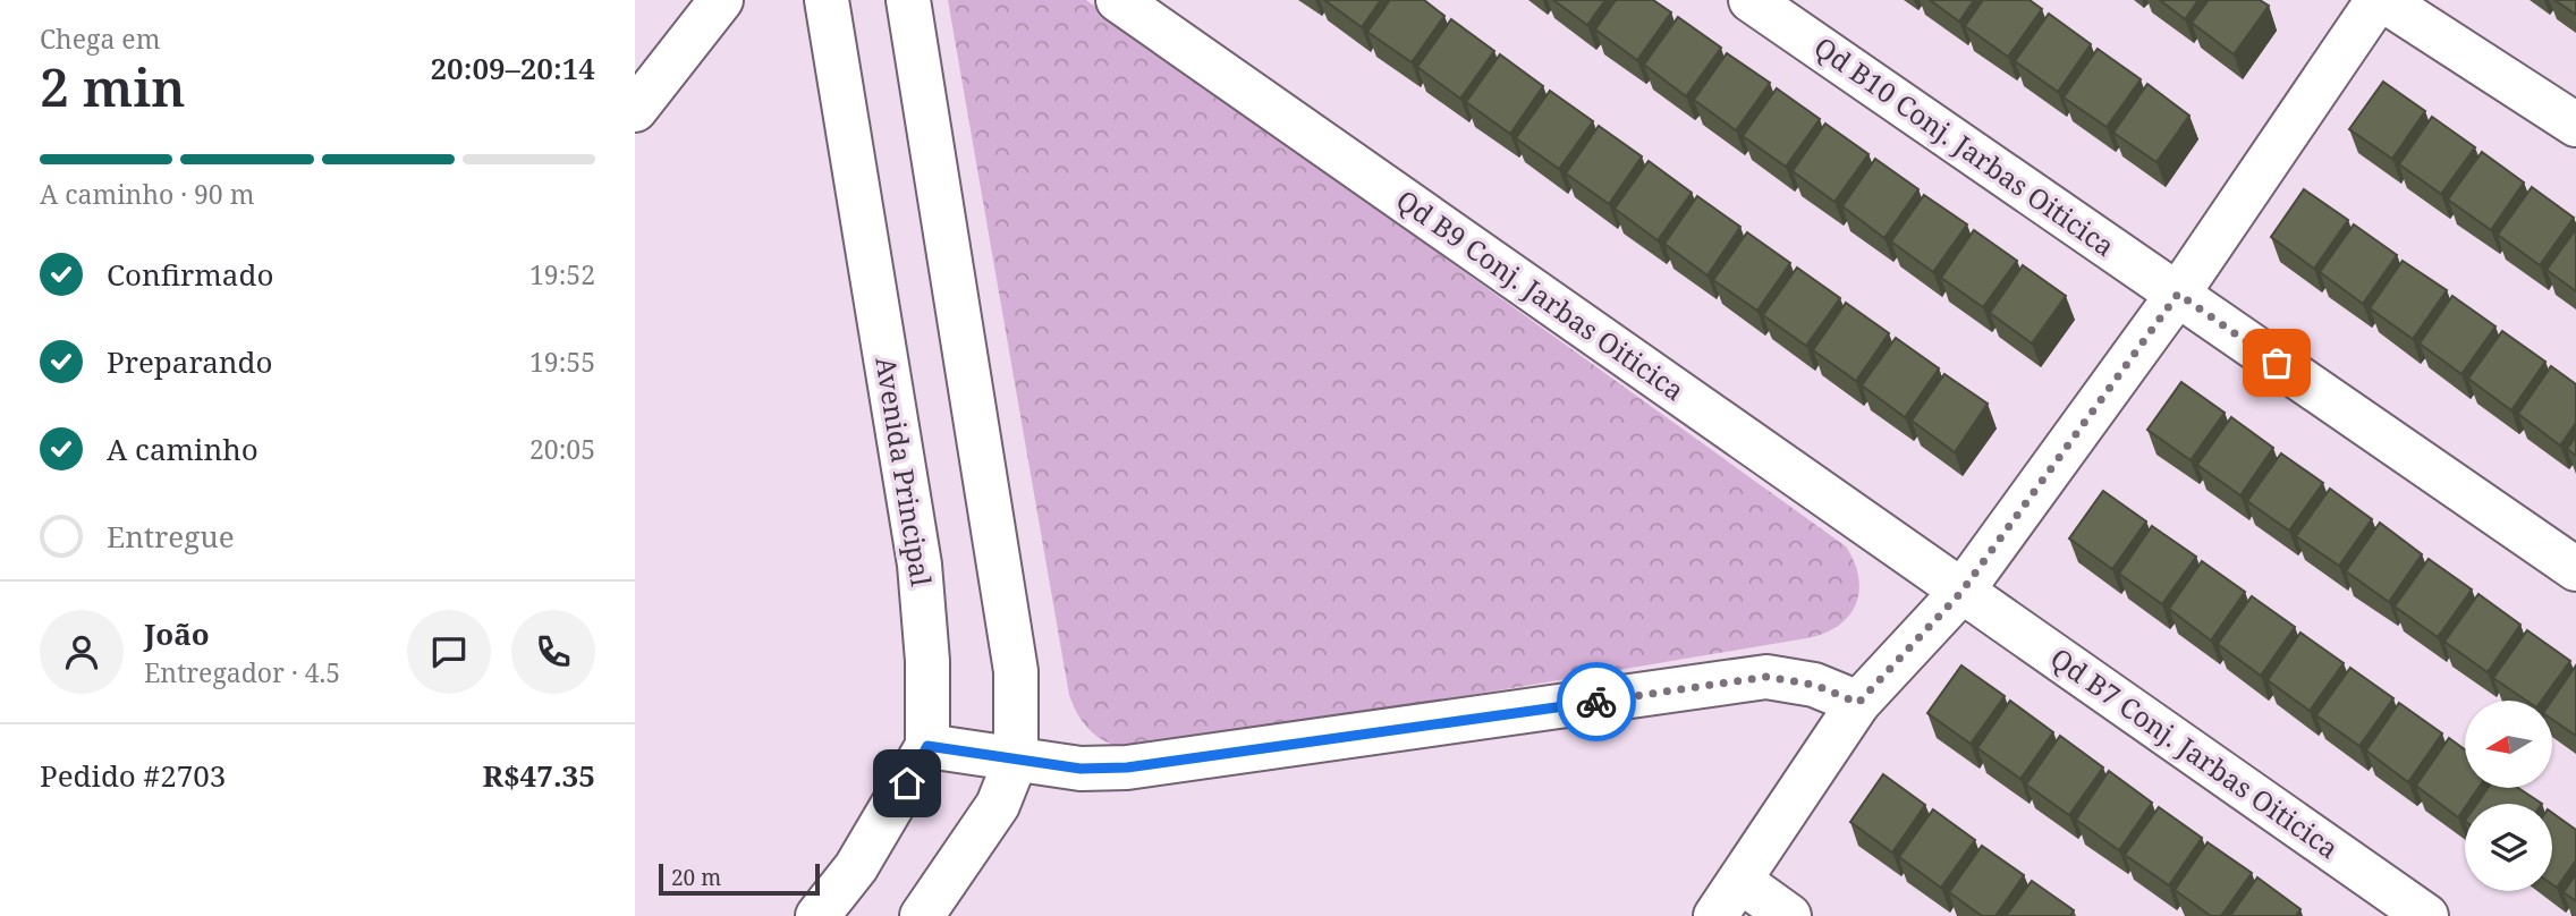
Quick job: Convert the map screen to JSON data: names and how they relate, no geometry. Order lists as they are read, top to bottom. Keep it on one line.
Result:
{"streets":{"street":["Qd B10 Conj. Jarbas Oiticica","Qd B9 Conj. Jarbas Oiticica","Avenida Principal","Qd B7 Conj. Jarbas Oiticica"]},"crossings":[["Qd B9 Conj. Jarbas Oiticica","Qd B7 Conj. Jarbas Oiticica"]],"scale_bar":"20 m","north":"left","page":{"heading":["2 min","Chega em","20:09–20:14"],"panel":["João","Entregador · 4.5","Pedido #2703","R$47.35"],"bar":"A caminho · 90 m","list":[["Confirmado","19:52"],["Preparando","19:55"],["A caminho","20:05"],"Entregue"],"scale":"20 m"}}
